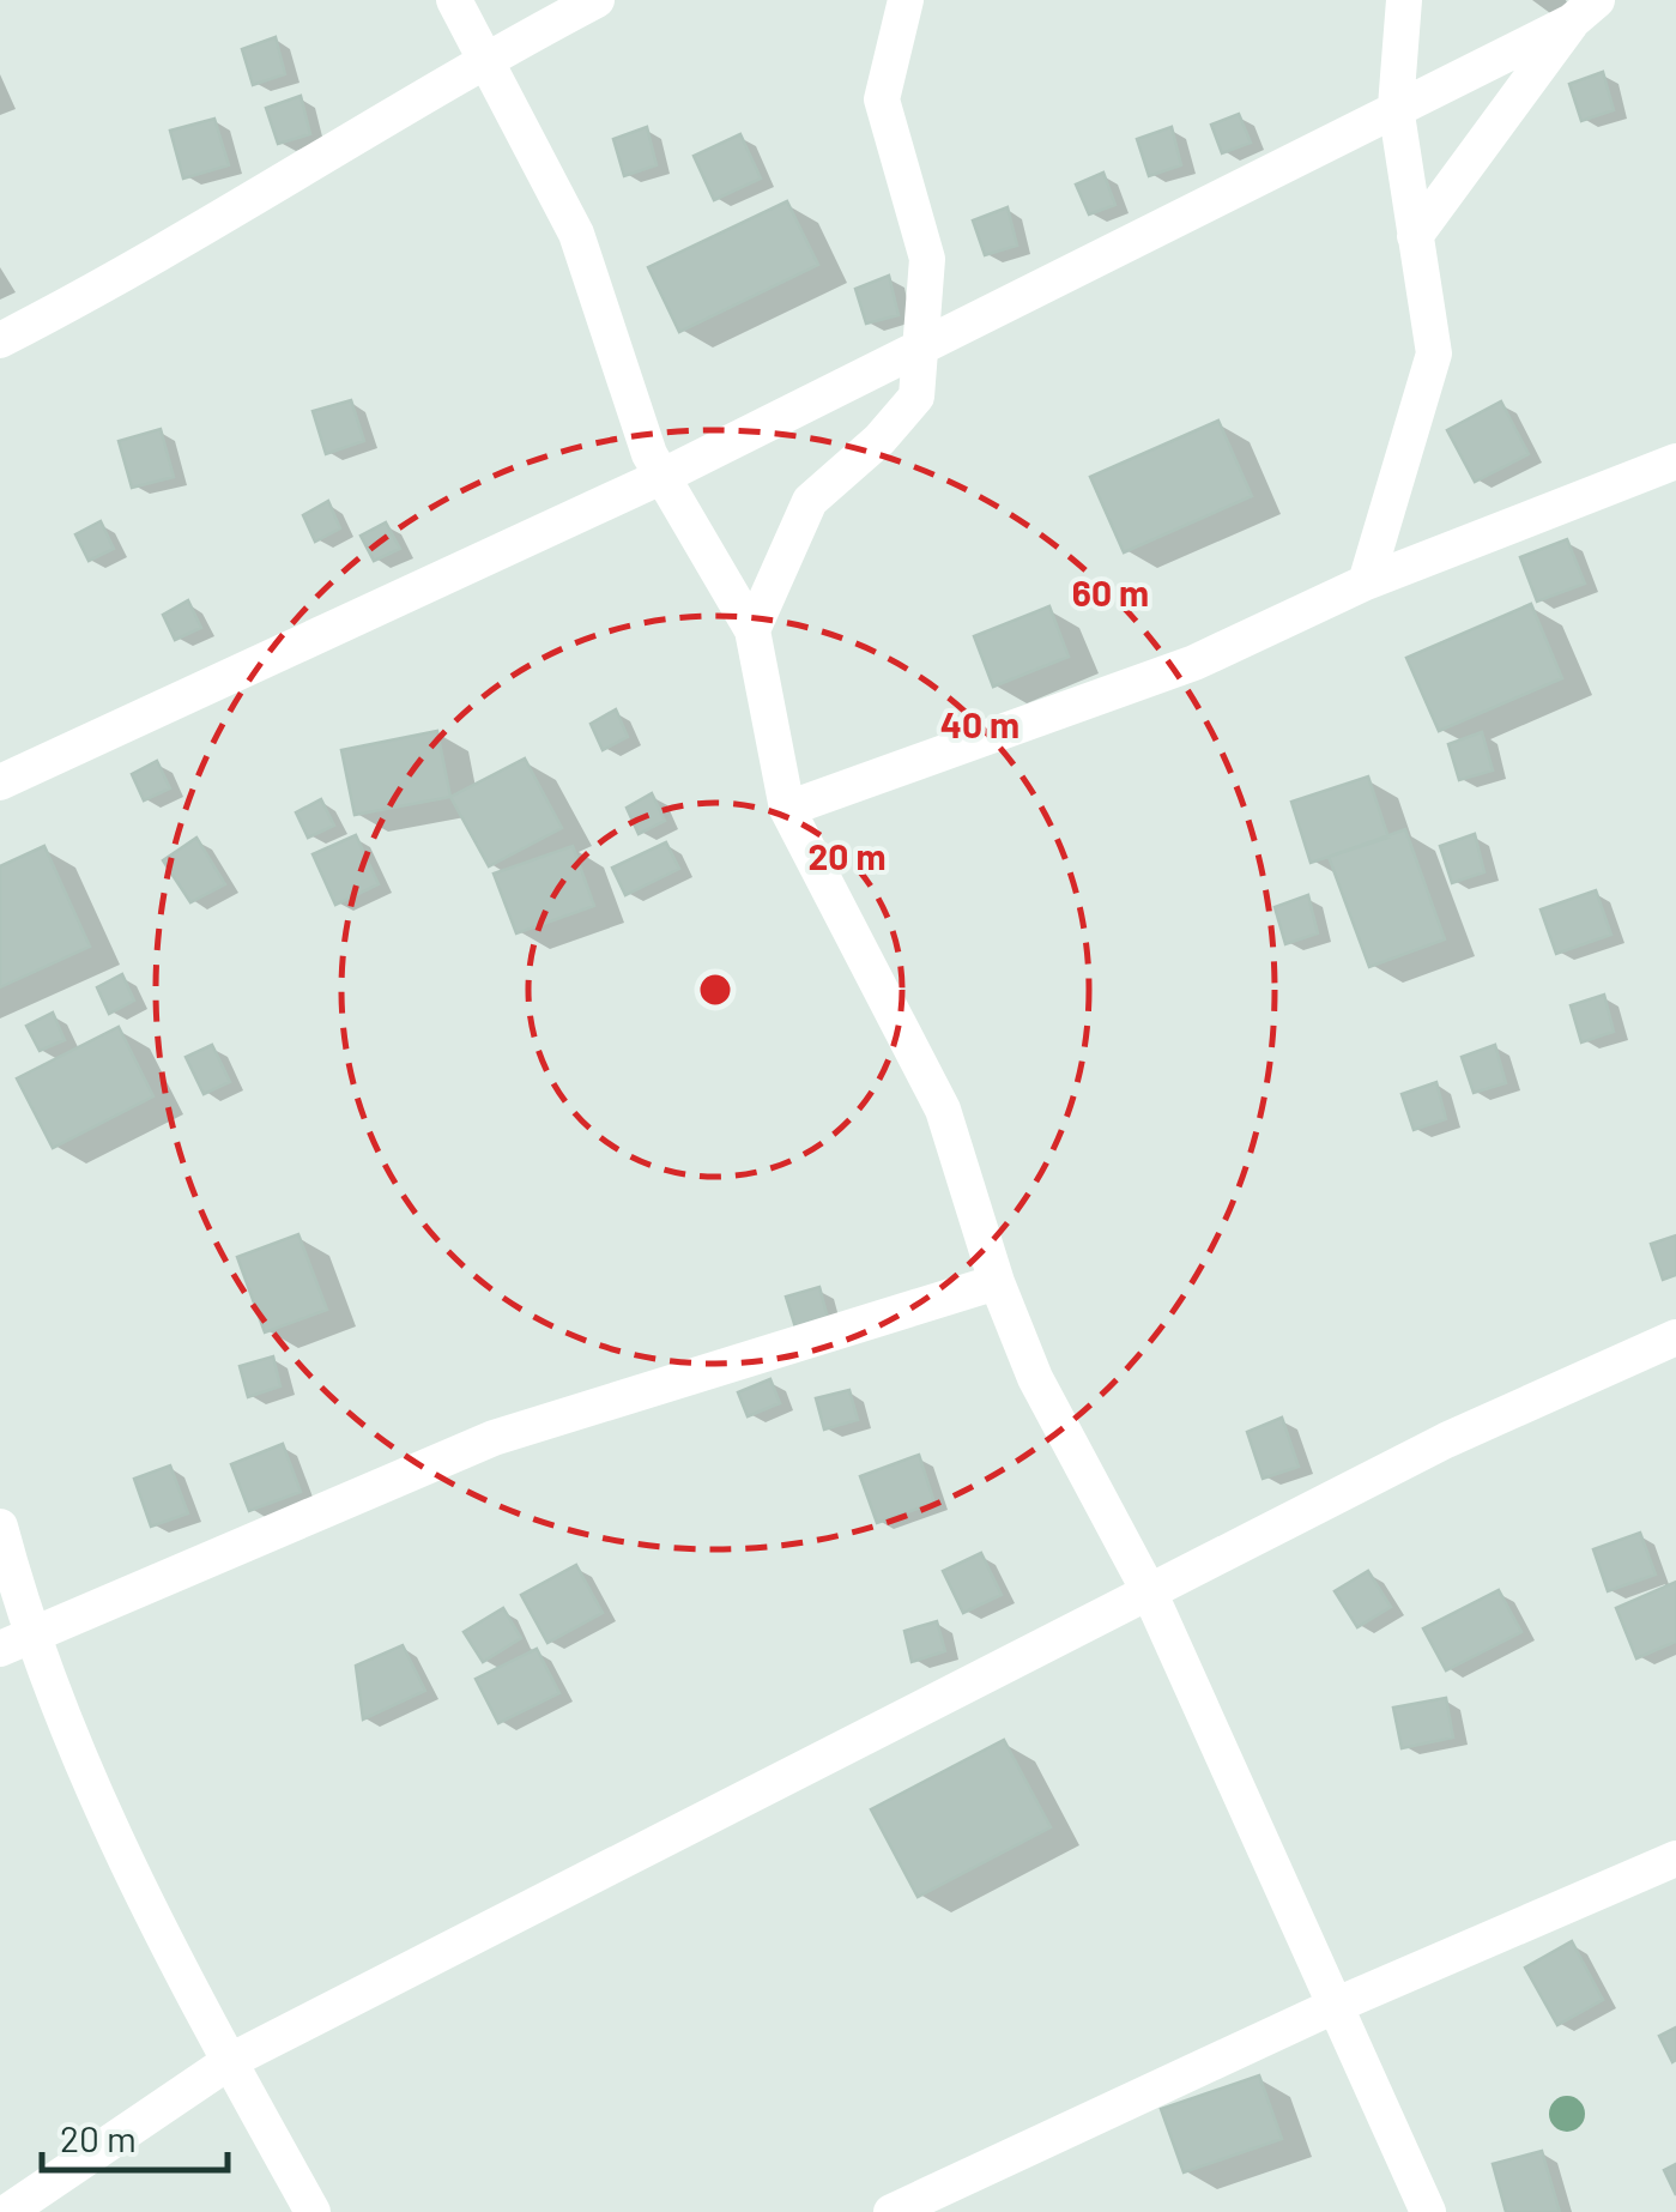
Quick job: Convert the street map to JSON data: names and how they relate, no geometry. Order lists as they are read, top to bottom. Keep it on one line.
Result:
{"scale_bar":"20 m","rings":["60 m","40 m","20 m"]}
